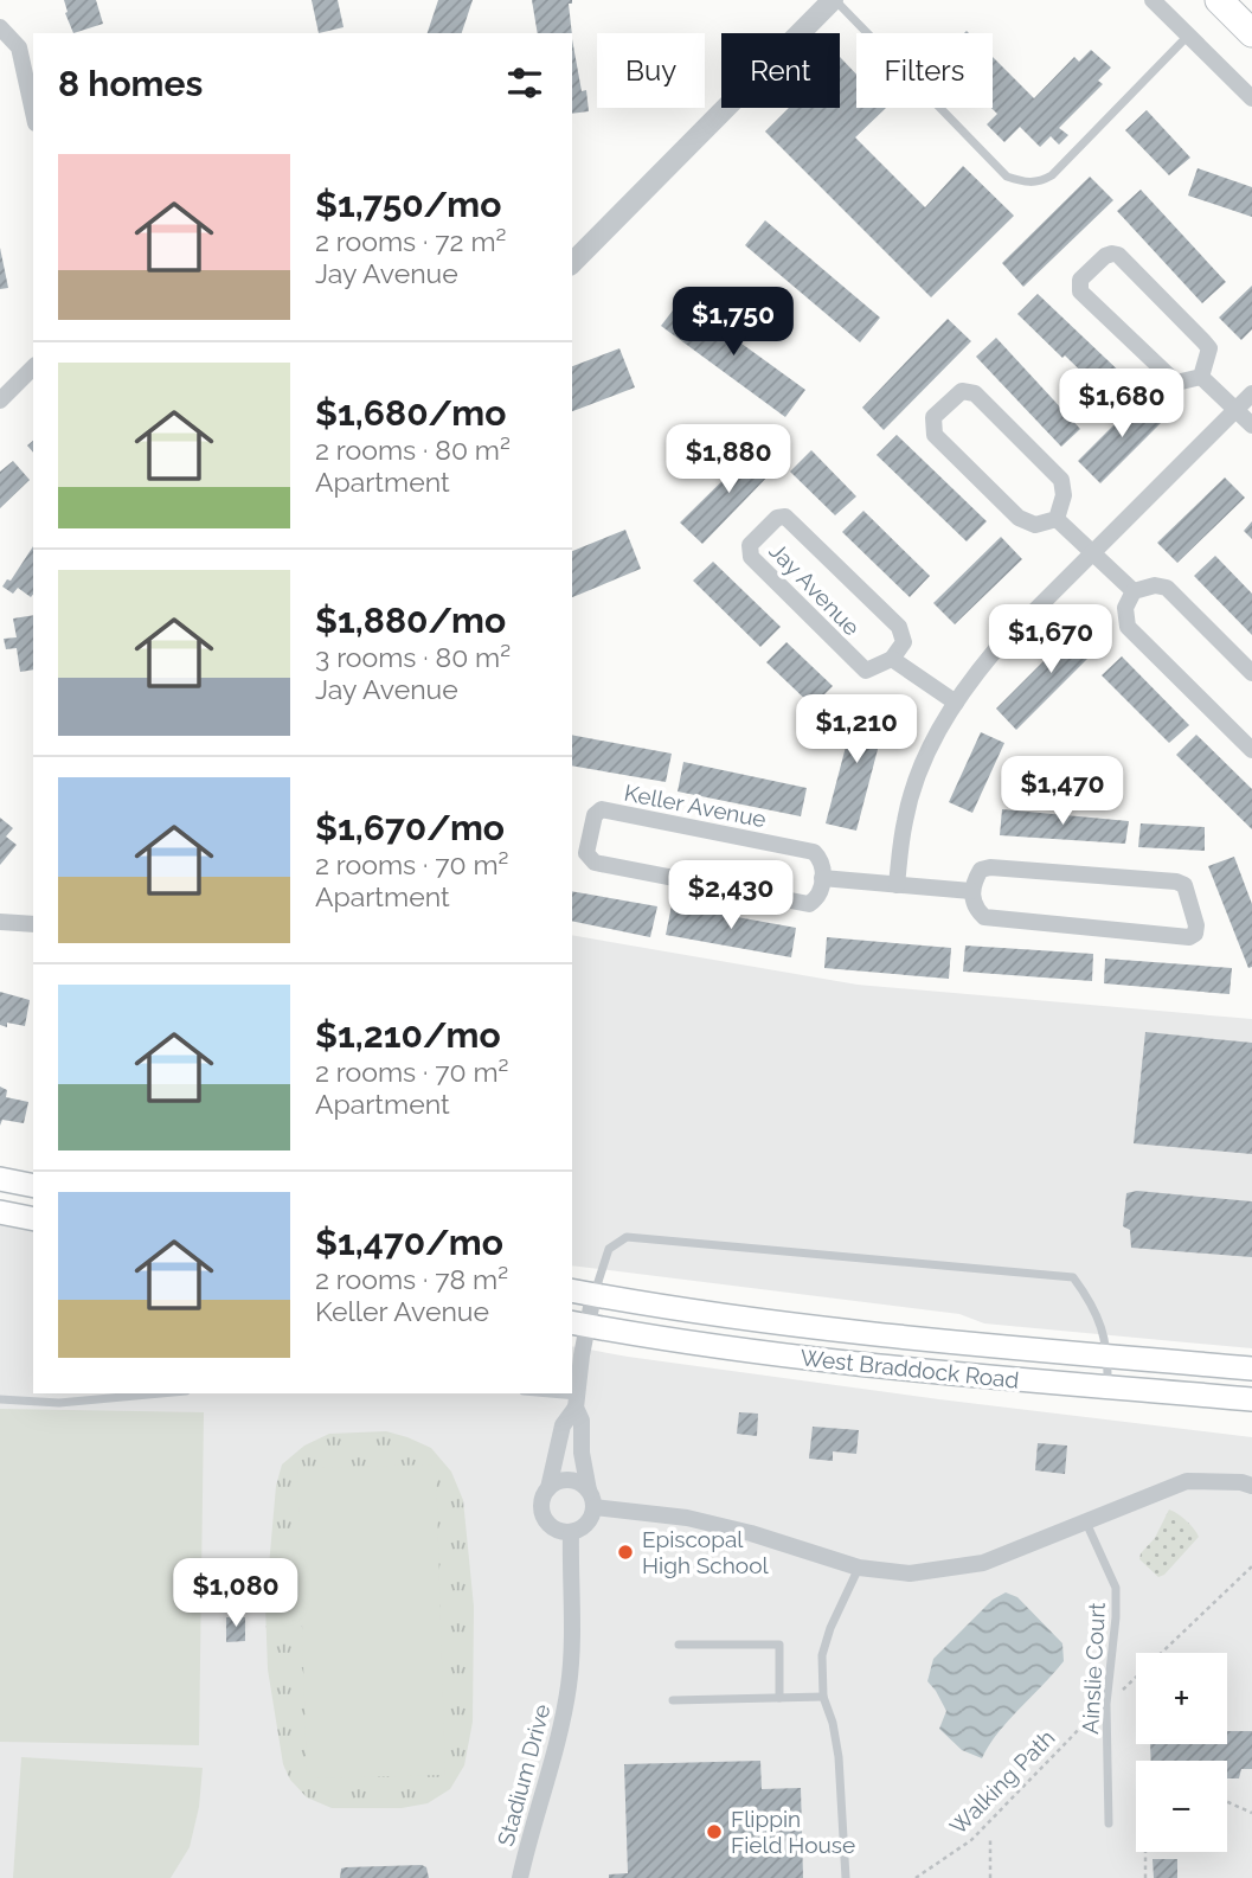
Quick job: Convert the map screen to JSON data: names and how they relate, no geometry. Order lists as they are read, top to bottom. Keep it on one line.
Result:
{"streets":{"main road":["West Braddock Road"],"street":["Jay Avenue","Keller Avenue","Stadium Drive"],"lane":["Ainslie Court"],"path":["Walking Path"]},"crossings":[["Ainslie Court","Walking Path"]],"places":["Episcopal High School","Flippin Field House"],"page":{"chip":["Buy","Rent","Filters"],"heading":"8 homes","list":[{"name":"$1,750/mo","note":"2 rooms · 72 m² · Jay Avenue"},{"name":"$1,680/mo","note":"2 rooms · 80 m² · Apartment"},{"name":"$1,880/mo","note":"3 rooms · 80 m² · Jay Avenue"},{"name":"$1,670/mo","note":"2 rooms · 70 m² · Apartment"},{"name":"$1,210/mo","note":"2 rooms · 70 m² · Apartment"},{"name":"$1,470/mo","note":"2 rooms · 78 m² · Keller Avenue"}],"price":["$1,750","$1,680","$1,880","$1,670","$1,210","$1,470","$2,430","$1,080"],"map_buttons":["+","−"]}}
